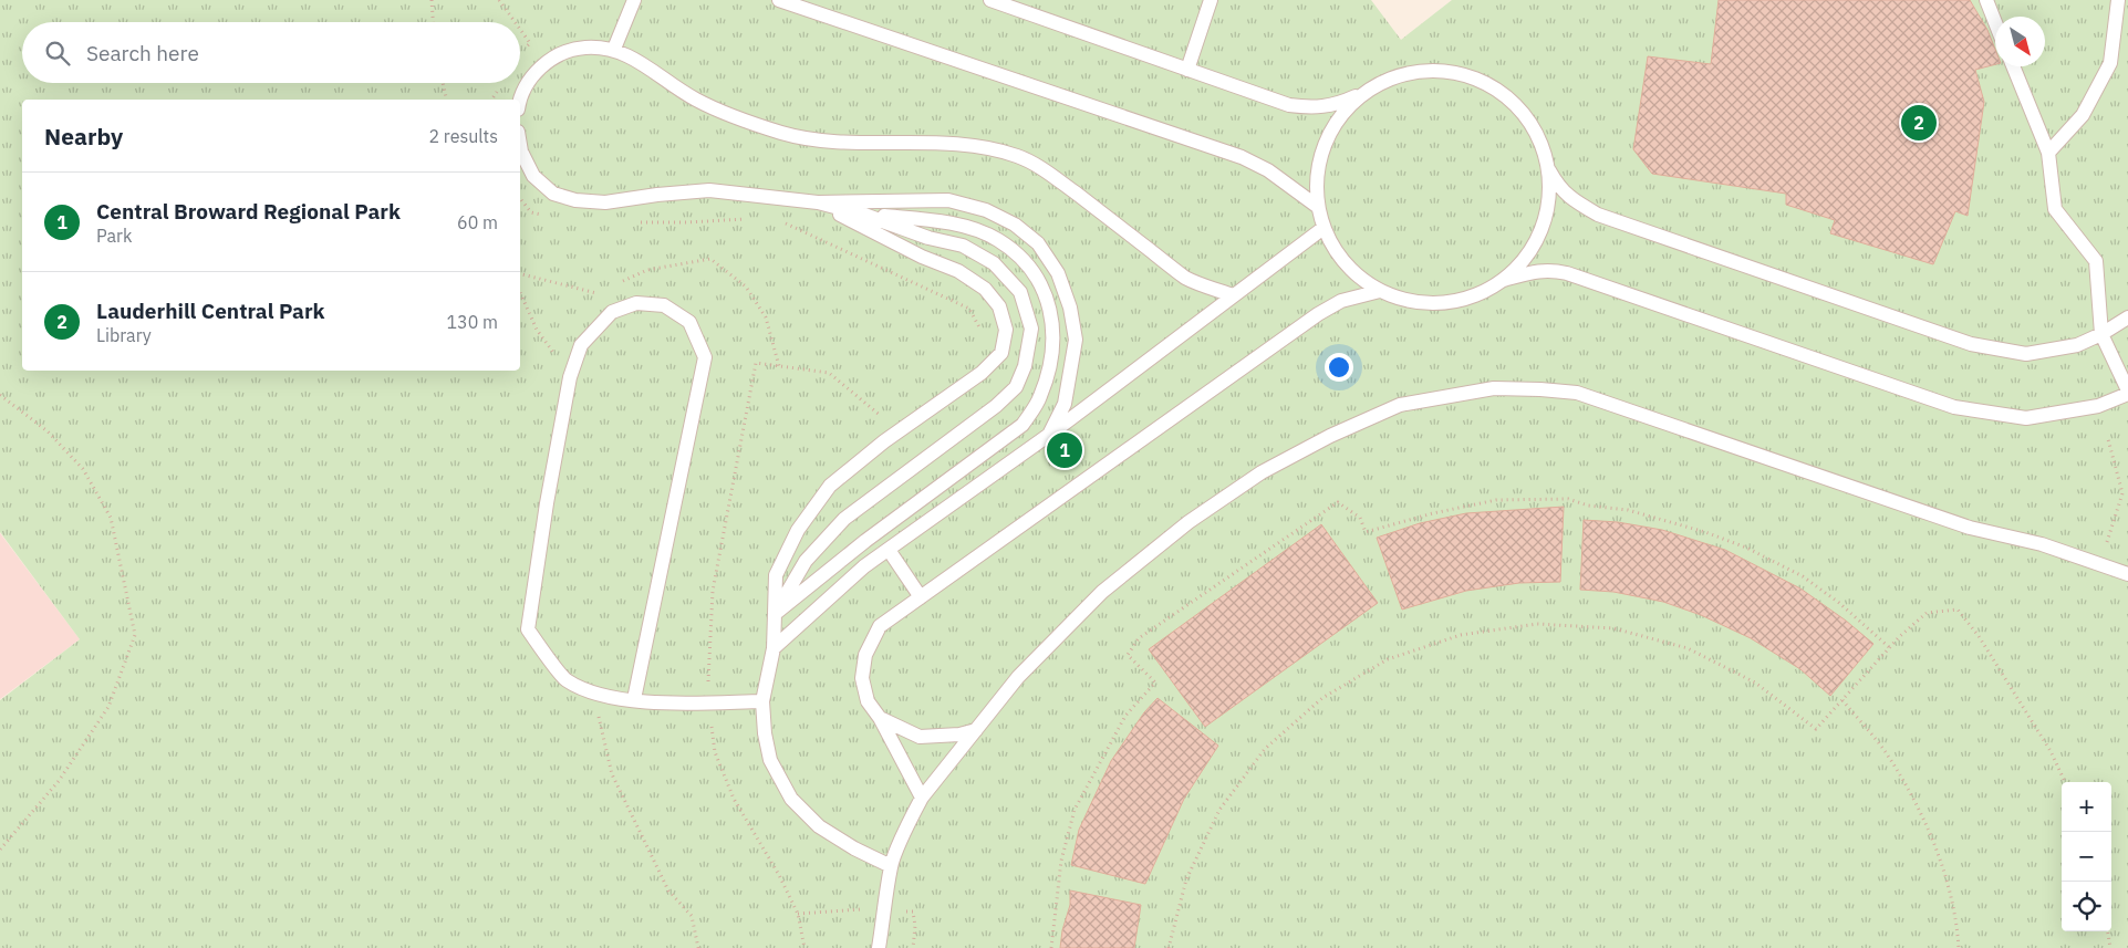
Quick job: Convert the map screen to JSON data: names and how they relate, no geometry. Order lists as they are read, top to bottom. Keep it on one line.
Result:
{"north":"bottom right","page":{"search":"Search here","heading":["Nearby","2 results"],"pins":["2","1"],"list":[{"mark":"1","name":"Central Broward Regional Park","note":"Park","value":"60 m"},{"mark":"2","name":"Lauderhill Central Park","note":"Library","value":"130 m"}],"map_buttons":["+","−"]}}
